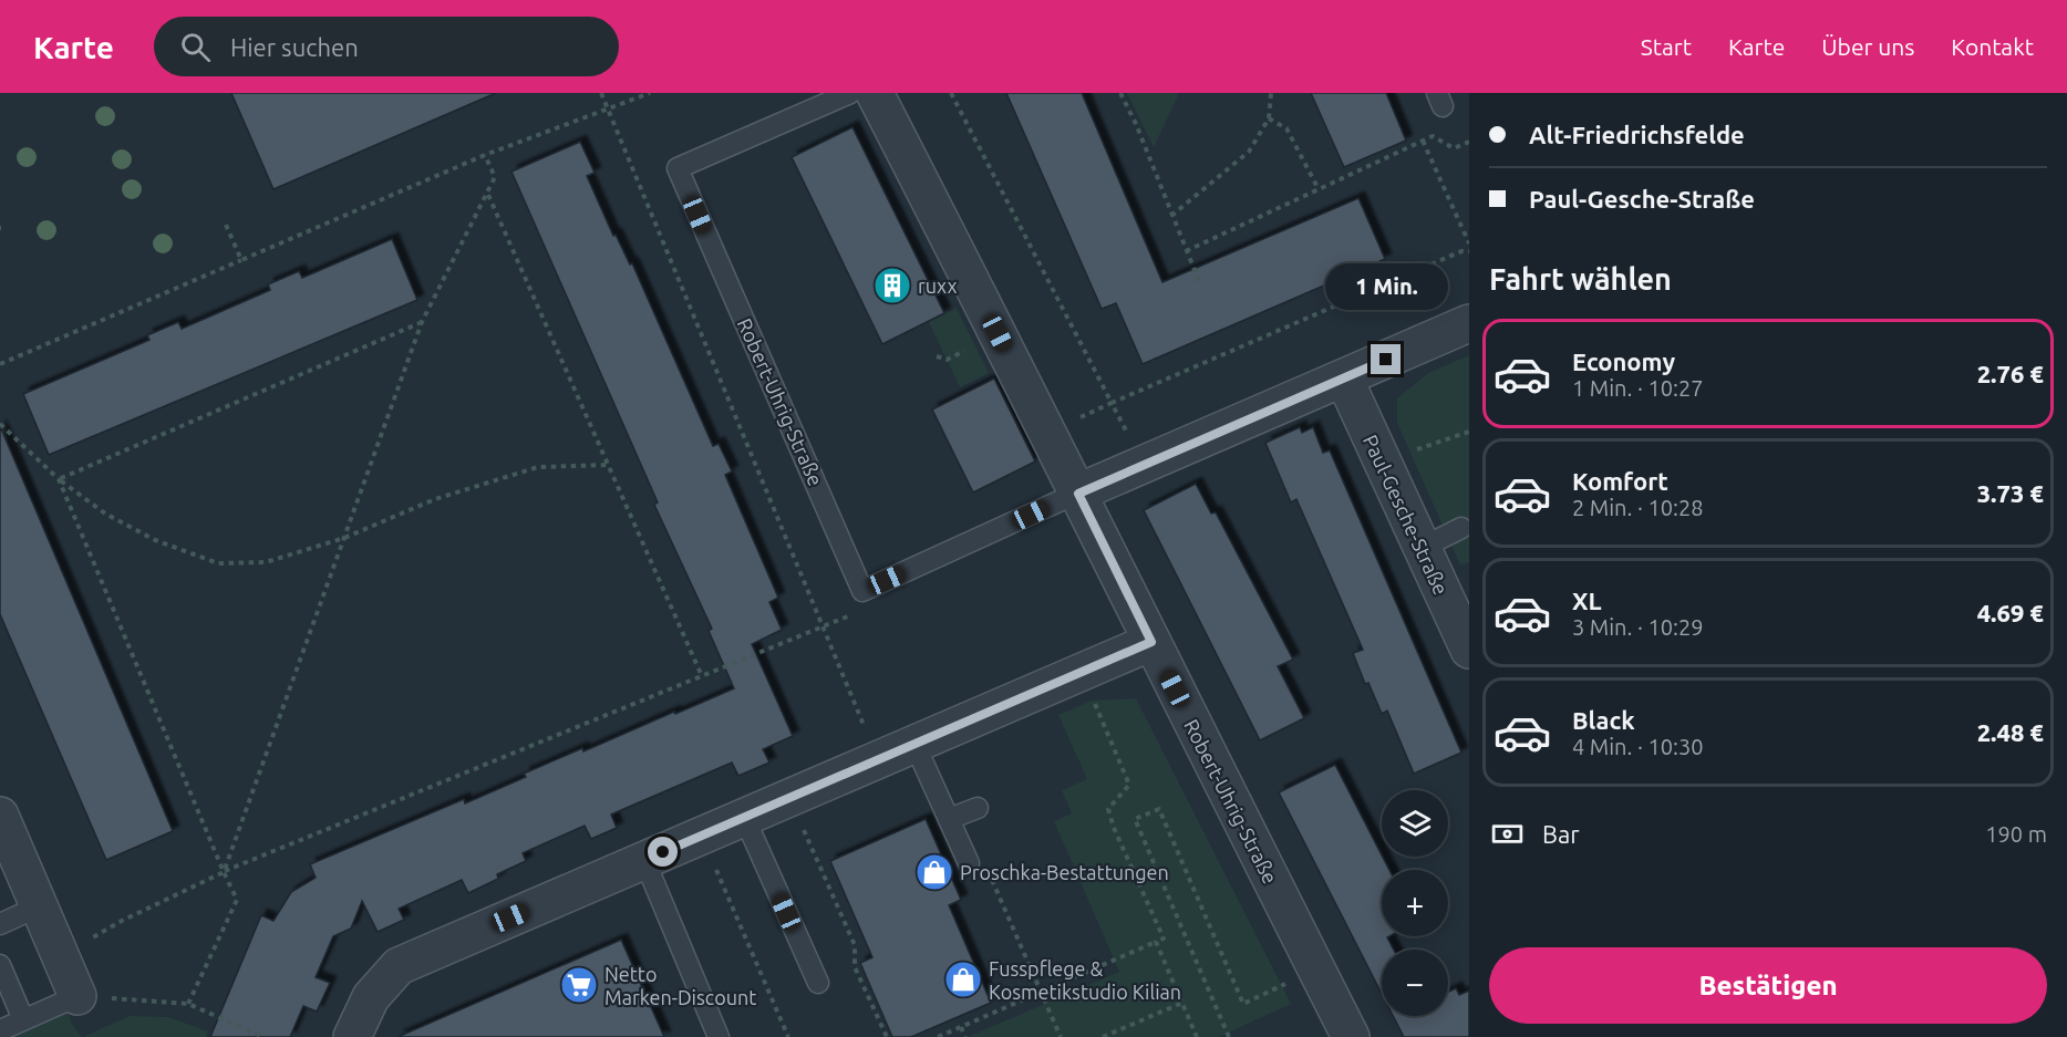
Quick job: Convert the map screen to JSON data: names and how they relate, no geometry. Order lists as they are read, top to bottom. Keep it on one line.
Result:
{"streets":{"street":["Robert-Uhrig-Straße","Paul-Gesche-Straße"]},"places":{"building":["ruxx"],"shop":["Proschka-Bestattungen","Fusspflege & Kosmetikstudio Kilian"],"supermarket":["Netto Marken-Discount"]},"page":{"header":"Karte","search":"Hier suchen","nav":["Start","Karte","Über uns","Kontakt"],"banner":["Alt-Friedrichsfelde","Paul-Gesche-Straße"],"heading":"Fahrt wählen","bubble":"1 Min.","list":[{"name":"Economy","note":"1 Min. · 10:27","value":"2.76 €"},{"name":"Komfort","note":"2 Min. · 10:28","value":"3.73 €"},{"name":"XL","note":"3 Min. · 10:29","value":"4.69 €"},{"name":"Black","note":"4 Min. · 10:30","value":"2.48 €"}],"map_buttons":["+","−"],"pay":["Bar","190 m"],"buttons":"Bestätigen"}}
